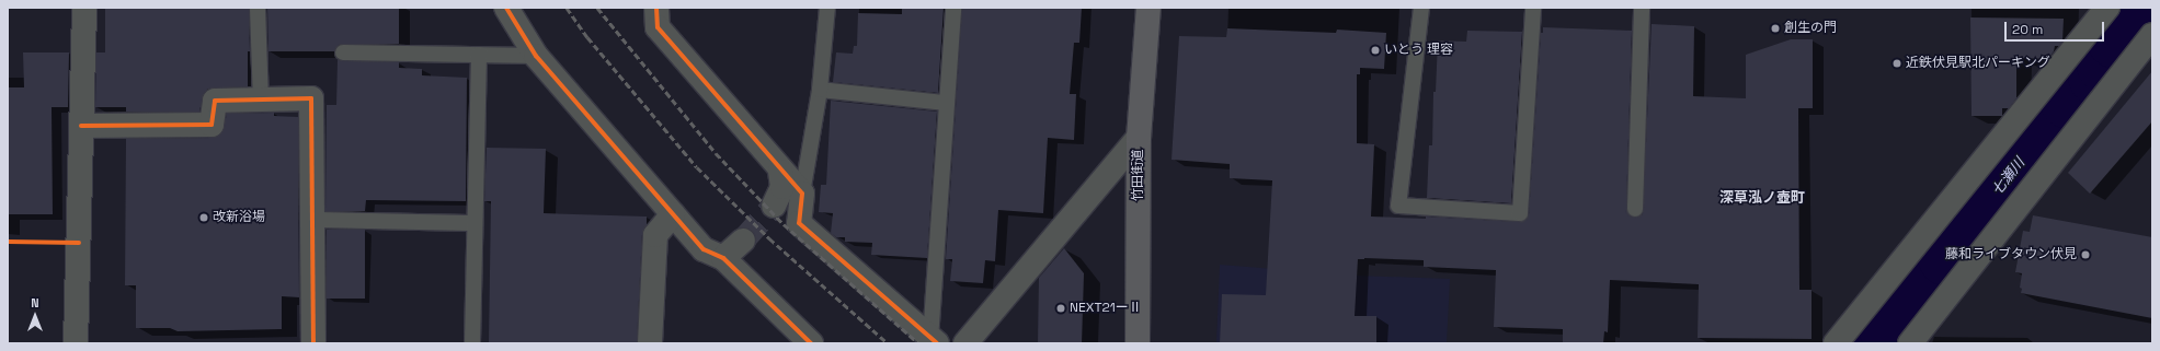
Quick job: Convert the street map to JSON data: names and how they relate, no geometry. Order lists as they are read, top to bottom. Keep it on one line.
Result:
{"streets":{"highway":["竹田街道"]},"districts":["深草泓ノ壺町"],"water":["七瀬川"],"places":["創生の門","いとう 理容","近鉄伏見駅北パーキング","改新浴場","藤和ライブタウン伏見","NEXT21ーⅡ"],"scale_bar":"20 m","north":"top"}
